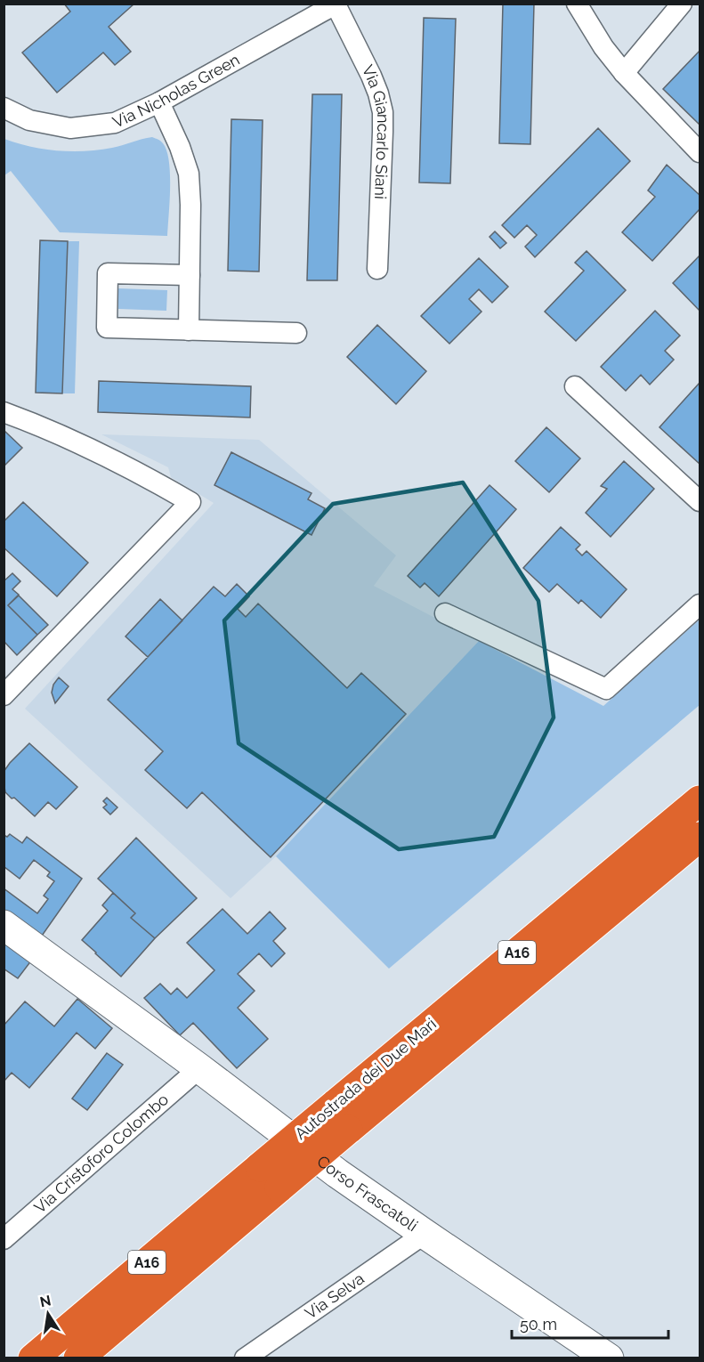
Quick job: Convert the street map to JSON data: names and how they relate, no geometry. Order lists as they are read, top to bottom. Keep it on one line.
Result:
{"streets":{"highway":["A16","Autostrada dei Due Mari"],"street":["Via Nicholas Green","Via Giancarlo Siani","Via Cristoforo Colombo","Corso Frascatoli","Via Selva"]},"crossings":[["Via Nicholas Green","Via Giancarlo Siani"],["Via Cristoforo Colombo","Corso Frascatoli"],["Corso Frascatoli","Via Selva"]],"scale_bar":"50 m","north":"top"}
